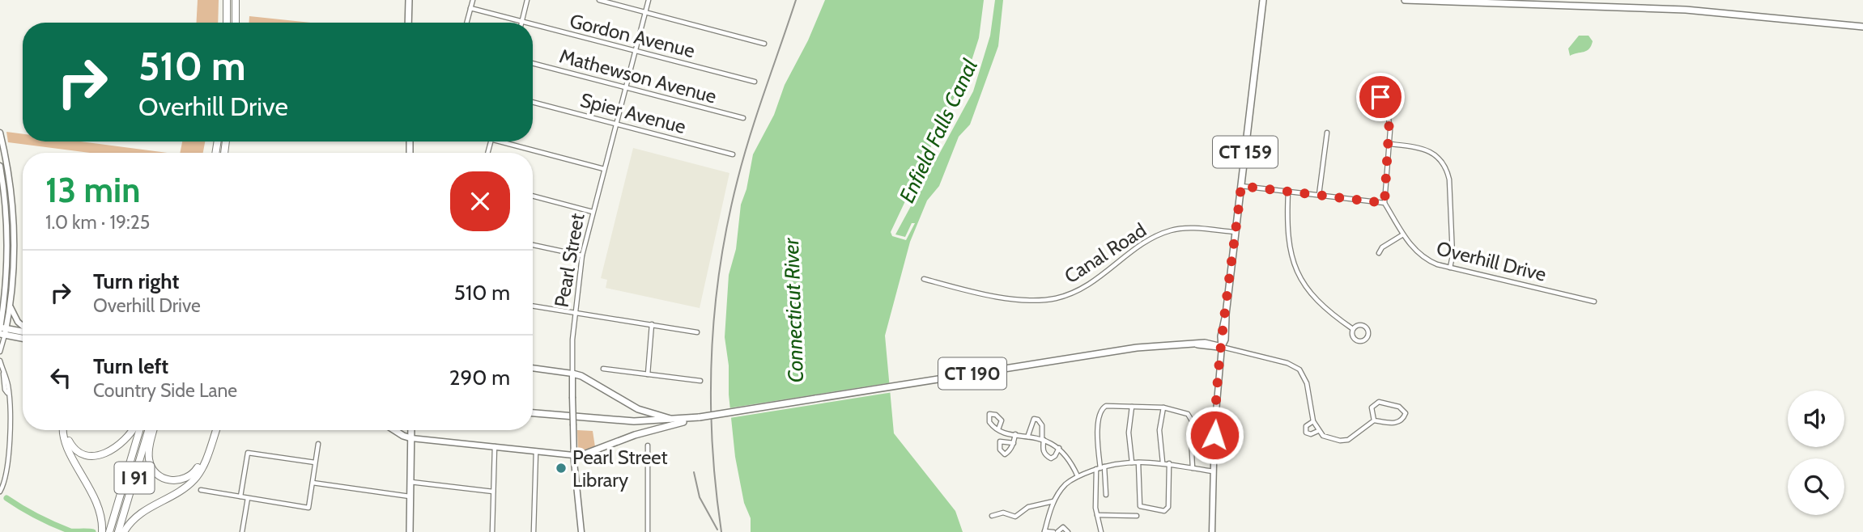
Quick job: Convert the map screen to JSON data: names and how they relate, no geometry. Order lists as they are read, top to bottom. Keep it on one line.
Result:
{"streets":{"highway":["I 91"],"main road":["CT 159","CT 190"],"street":["Gordon Avenue","Mathewson Avenue","Spier Avenue","Canal Road","Pearl Street","Overhill Drive"]},"crossings":[["Gordon Avenue","Pearl Street"],["Mathewson Avenue","Pearl Street"],["Spier Avenue","Pearl Street"],["CT 159","Canal Road"],["CT 159","CT 190"]],"water":["Enfield Falls Canal","Connecticut River"],"places":["Pearl Street Library"],"page":{"turn":["510 m","Overhill Drive"],"heading":["13 min","1.0 km · 19:25"],"list":[{"name":"Turn right","note":"Overhill Drive","value":"510 m"},{"name":"Turn left","note":"Country Side Lane","value":"290 m"}]}}
